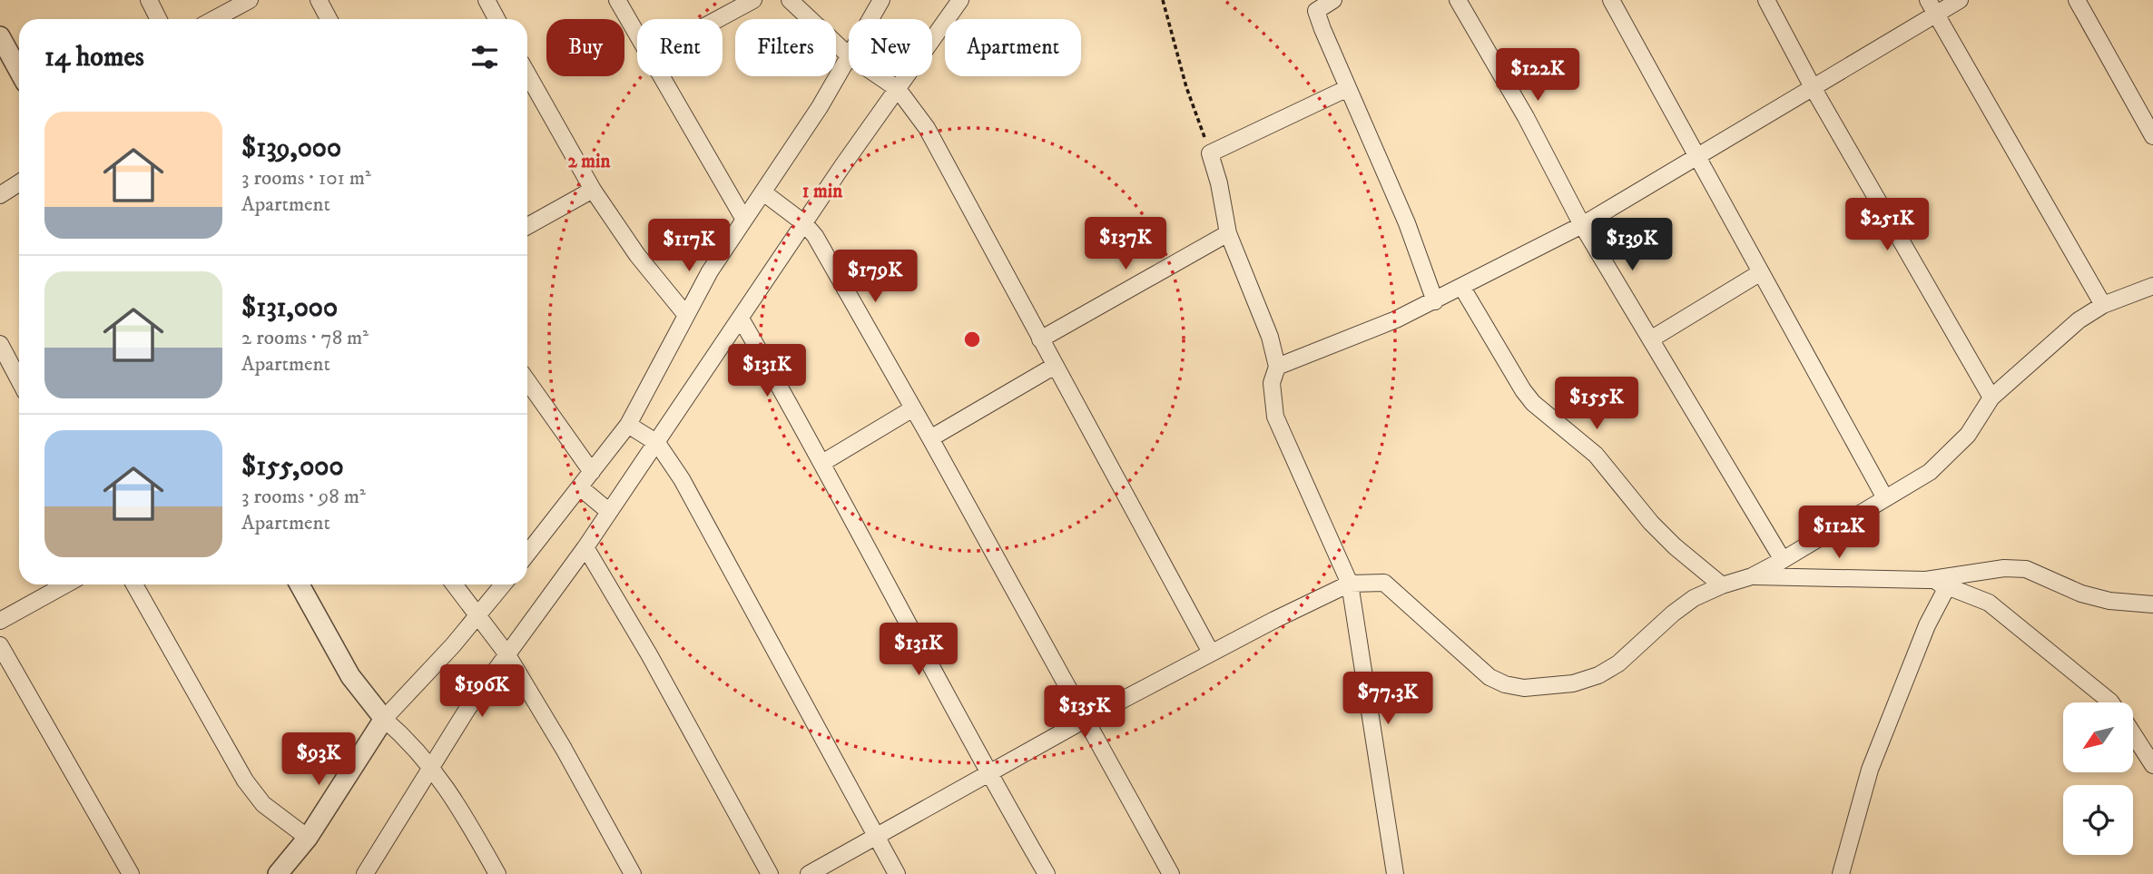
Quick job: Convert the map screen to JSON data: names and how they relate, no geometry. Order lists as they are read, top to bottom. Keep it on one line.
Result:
{"north":"bottom left","page":{"chip":["Buy","Rent","Filters","New","Apartment"],"heading":"14 homes","price":["$122K","$251K","$137K","$139K","$117K","$179K","$131K","$155K","$112K","$131K","$196K","$77.3K","$135K","$93K"],"list":[{"name":"$139,000","note":"3 rooms · 101 m² · Apartment"},{"name":"$131,000","note":"2 rooms · 78 m² · Apartment"},{"name":"$155,000","note":"3 rooms · 98 m² · Apartment"}]},"rings":["2 min","1 min"]}
